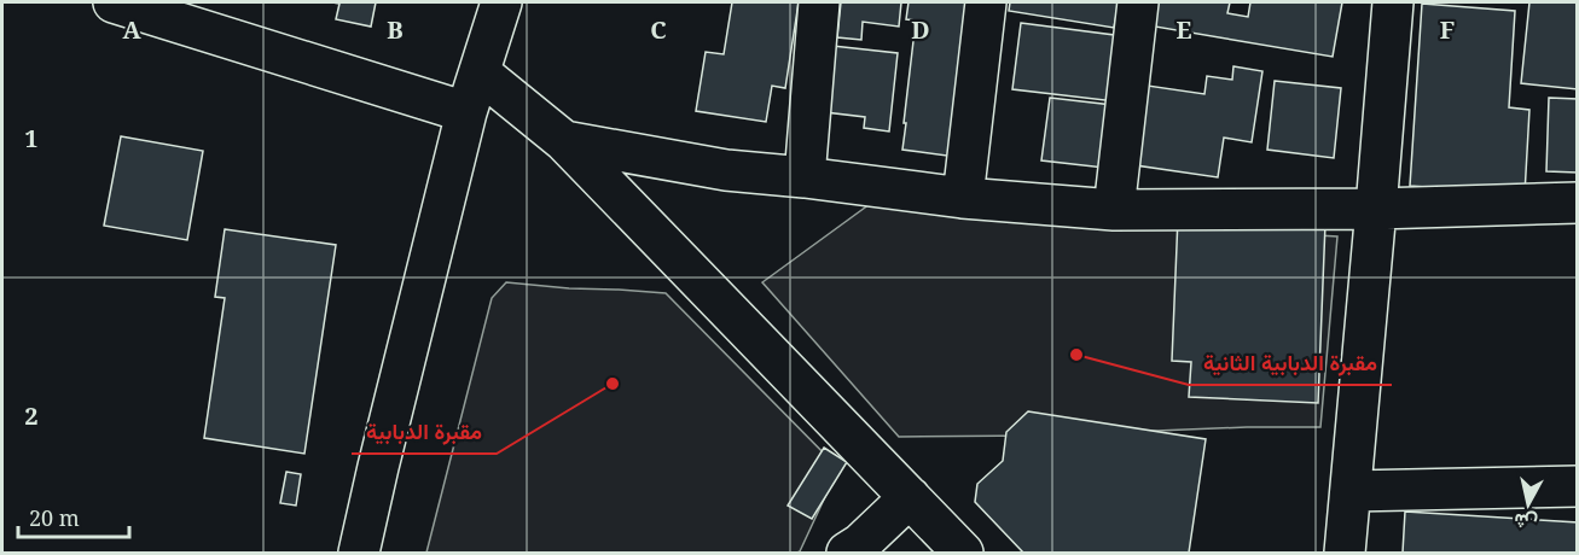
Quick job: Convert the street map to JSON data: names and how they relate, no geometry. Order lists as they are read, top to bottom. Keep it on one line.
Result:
{"places":["مقبرة الدبابية الثانية","مقبرة الدبابية"],"scale_bar":"20 m","north":"bottom","grid":{"columns":["A","B","C","D","E","F"],"rows":["1","2"]}}
